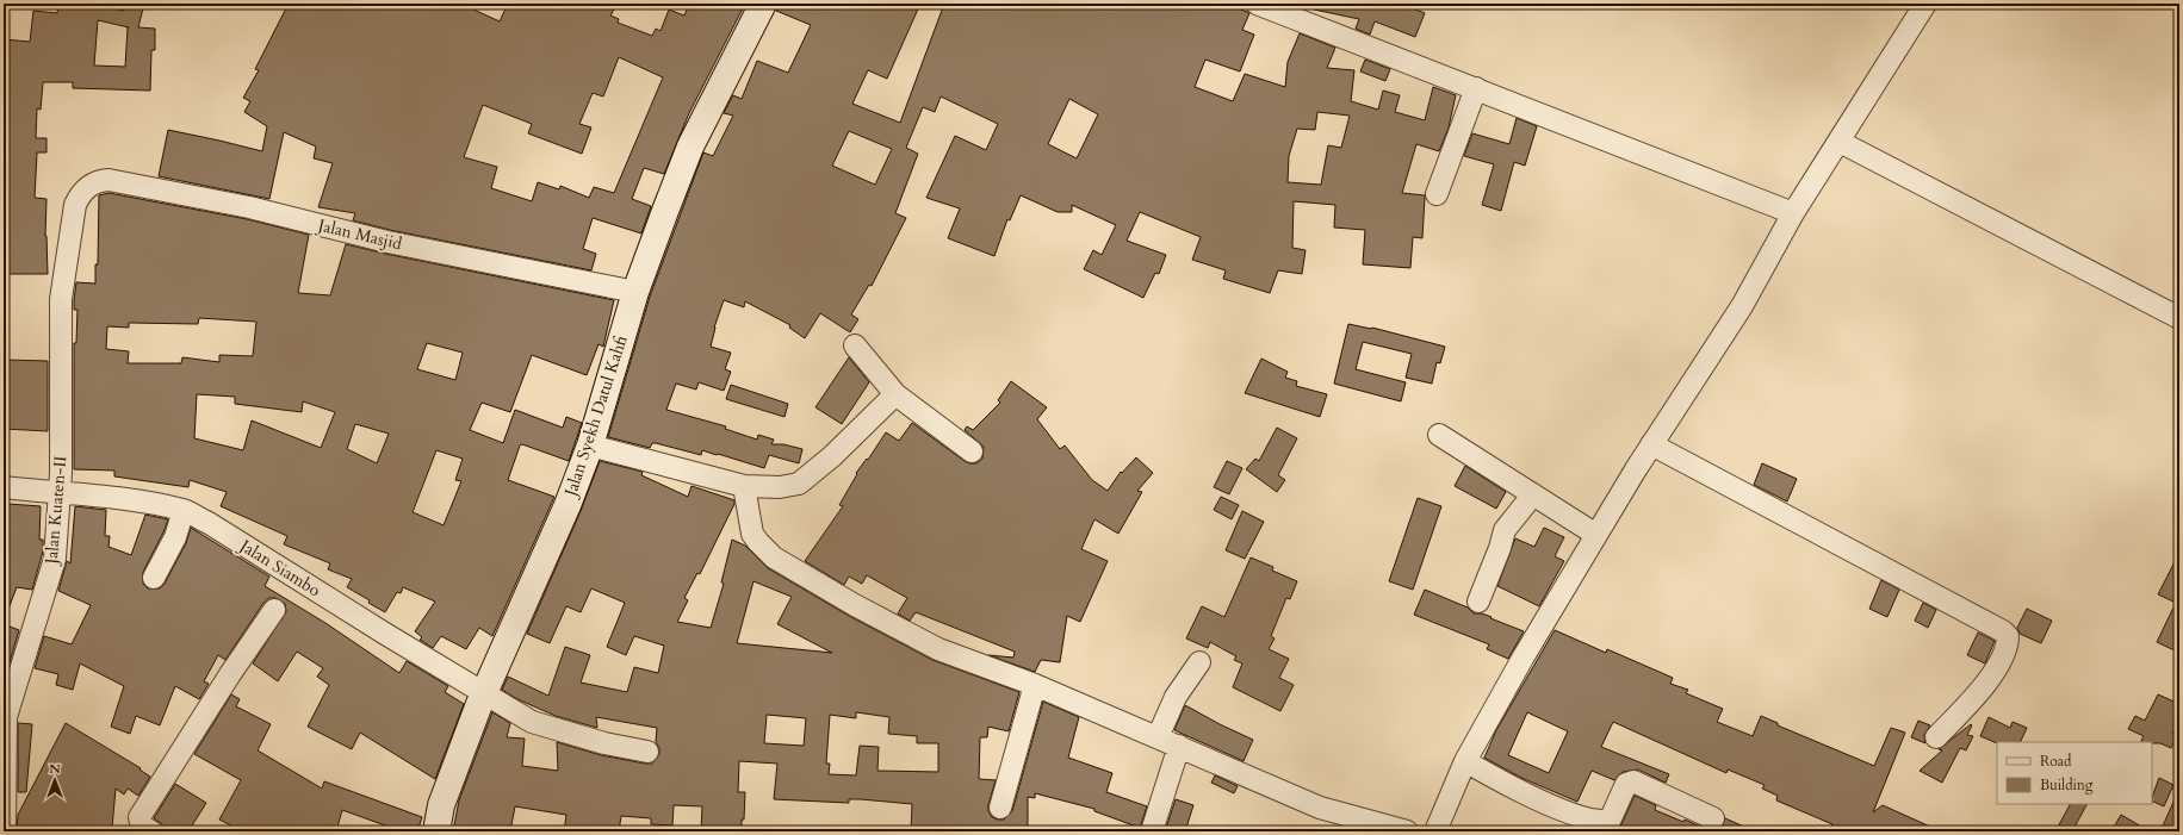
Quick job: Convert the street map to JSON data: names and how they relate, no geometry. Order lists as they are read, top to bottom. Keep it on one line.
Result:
{"streets":{"street":["Jalan Masjid","Jalan Syekh Datul Kahfi","Jalan Kuaten-II","Jalan Siambo"]},"crossings":[["Jalan Masjid","Jalan Syekh Datul Kahfi"],["Jalan Masjid","Jalan Kuaten-II"],["Jalan Syekh Datul Kahfi","Jalan Siambo"],["Jalan Kuaten-II","Jalan Siambo"]],"legend":["Road","Building"],"north":"top"}
